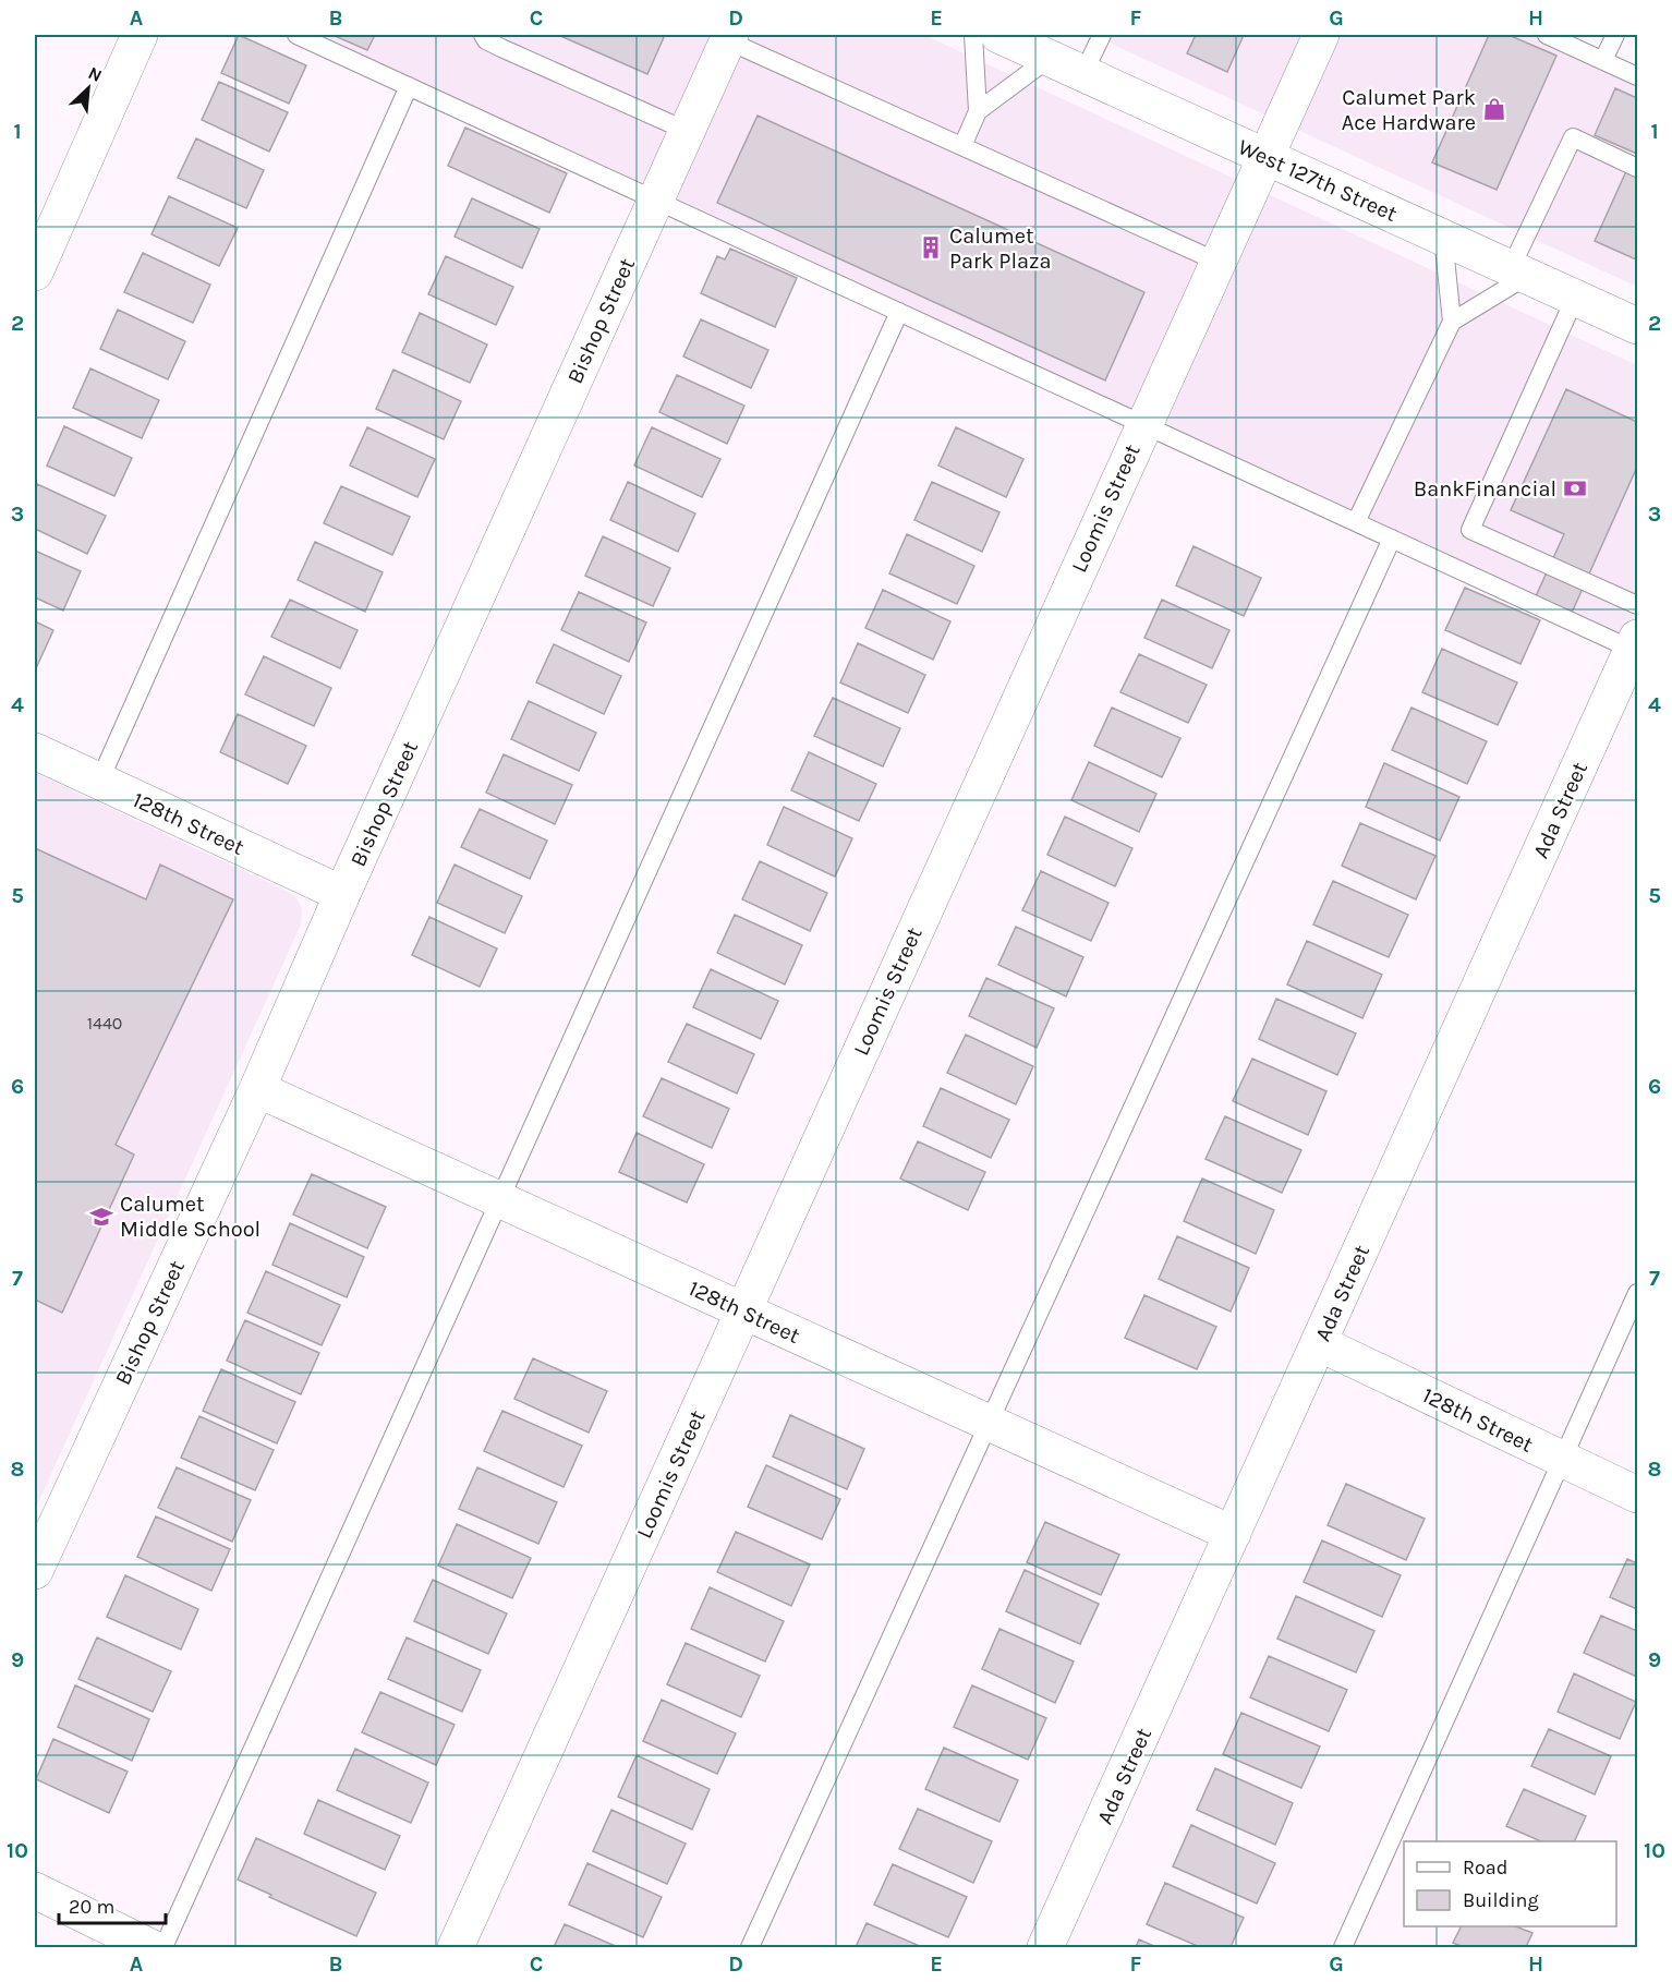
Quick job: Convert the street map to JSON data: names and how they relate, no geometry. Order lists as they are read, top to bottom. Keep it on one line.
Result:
{"streets":{"street":["West 127th Street","Bishop Street","Loomis Street","Ada Street","128th Street"]},"crossings":[["West 127th Street","Loomis Street"],["Bishop Street","128th Street"],["Loomis Street","128th Street"],["Ada Street","128th Street"]],"places":{"shop":["Calumet Park Ace Hardware"],"building":["Calumet Park Plaza"],"bank":["BankFinancial"],"school or university":["Calumet Middle School"]},"house_numbers":["1440"],"legend":["Road","Building"],"scale_bar":"20 m","north":"top right","grid":{"columns":["A","B","C","D","E","F","G","H"],"rows":["1","2","3","4","5","6","7","8","9","10"]}}
